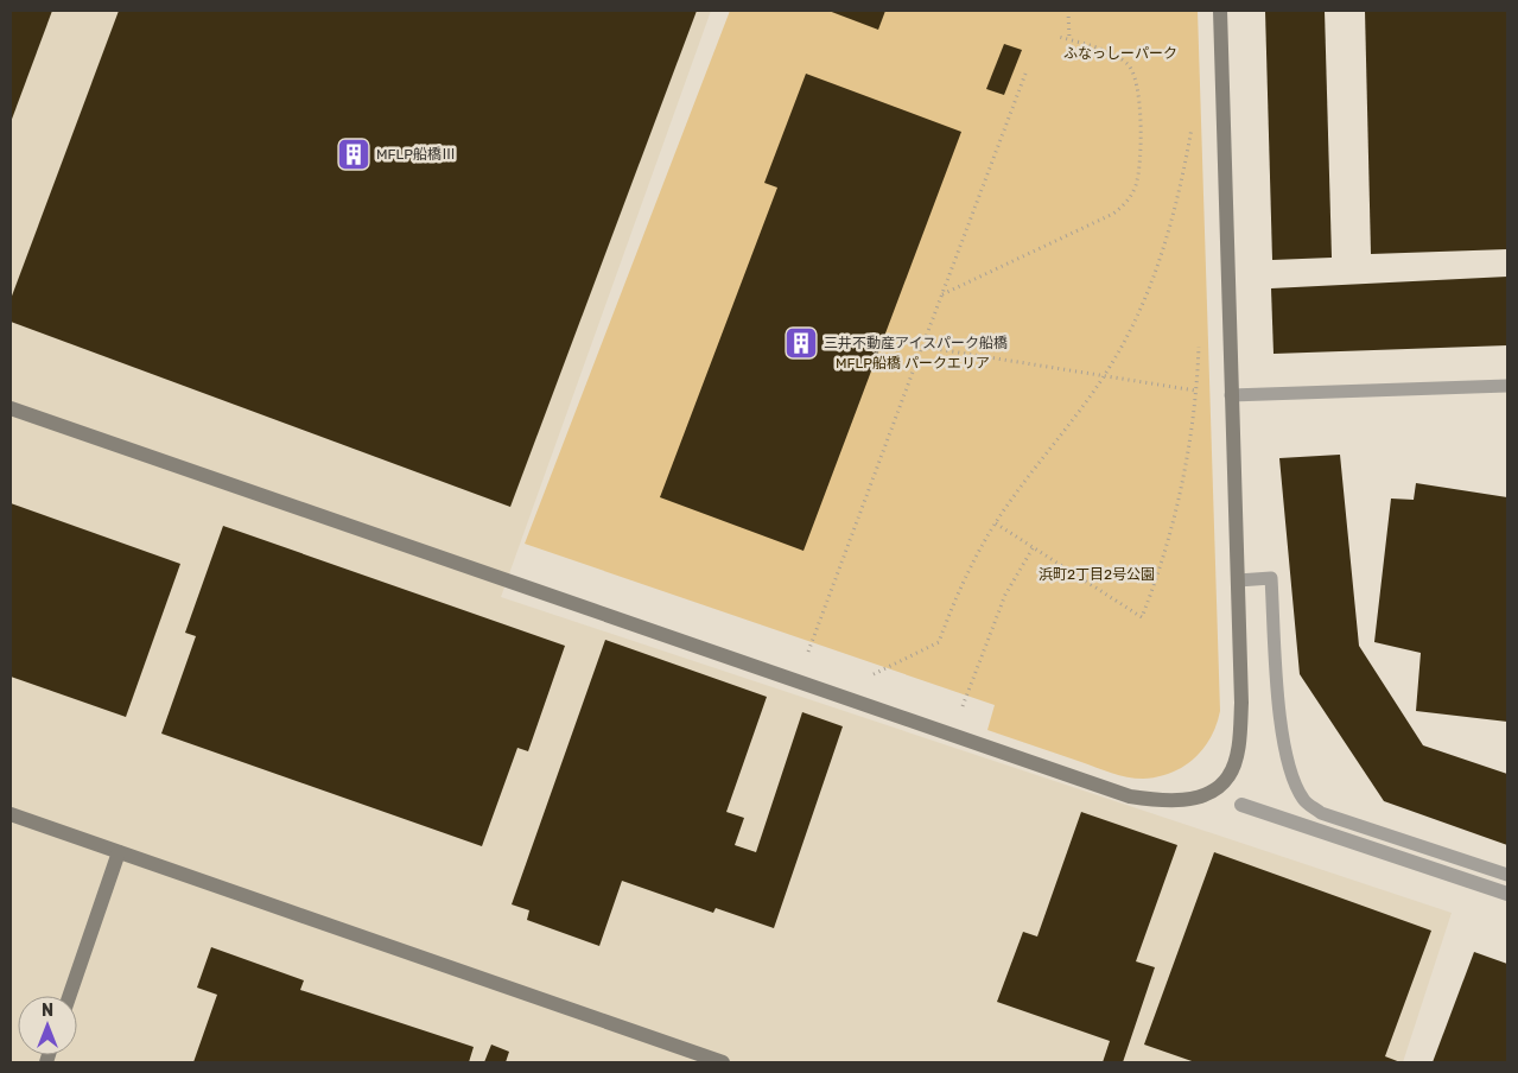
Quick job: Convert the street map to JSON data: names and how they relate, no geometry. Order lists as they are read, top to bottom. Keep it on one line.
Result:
{"parks":["ふなっしーパーク","MFLP船橋 パークエリア","浜町2丁目2号公園"],"places":{"building":["MFLP船橋Ⅲ","三井不動産アイスパーク船橋"]},"north":"top"}
